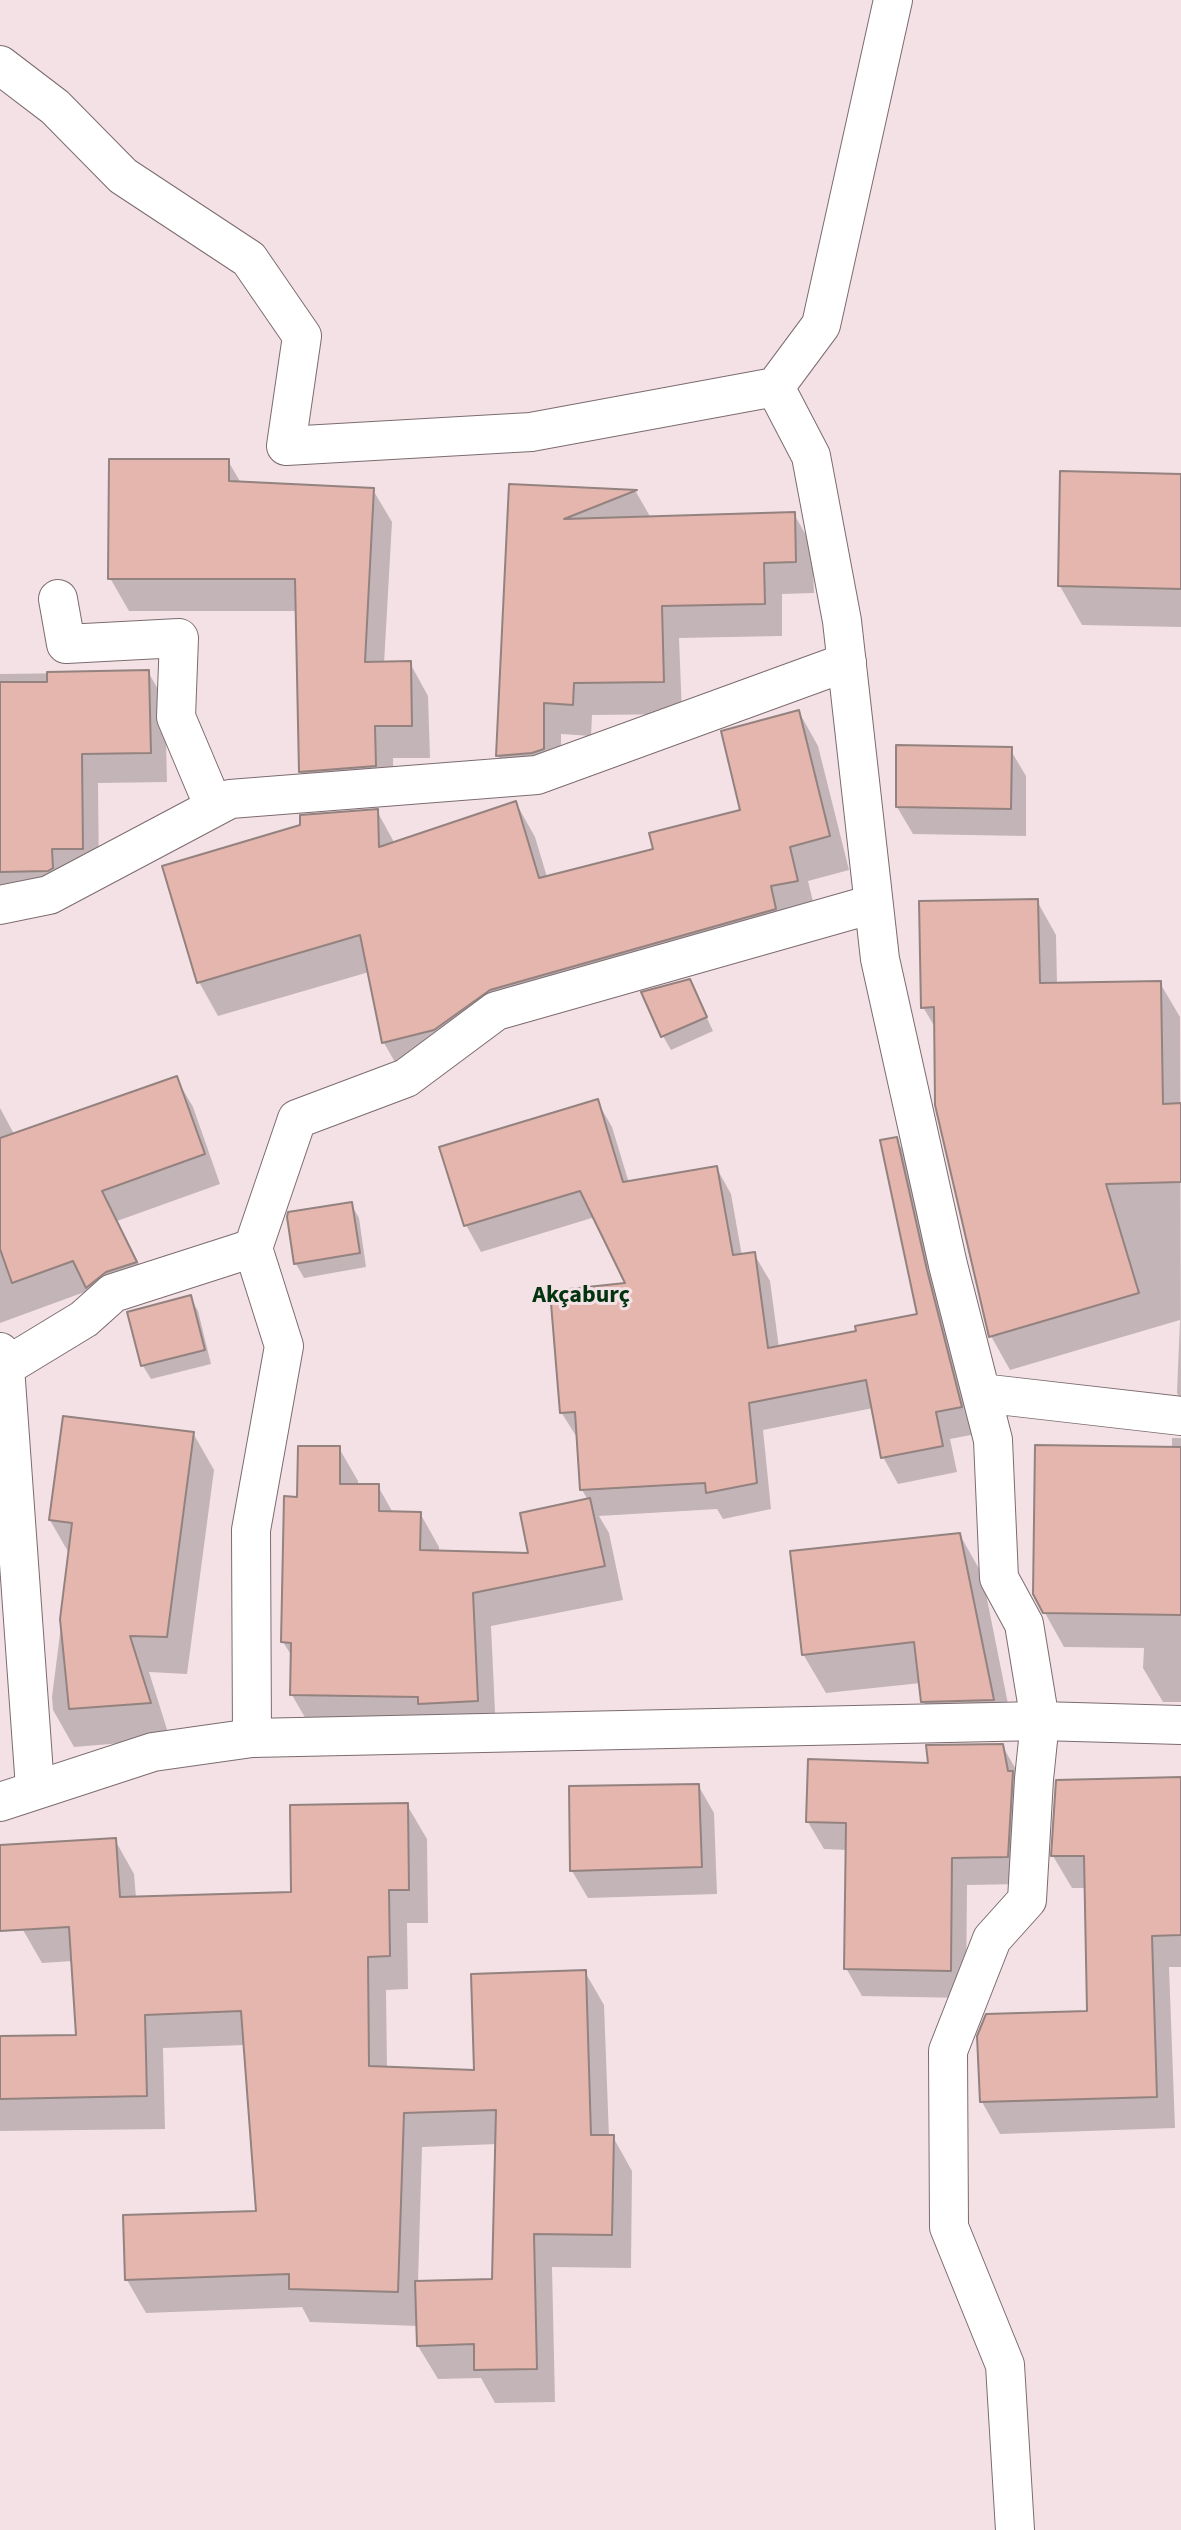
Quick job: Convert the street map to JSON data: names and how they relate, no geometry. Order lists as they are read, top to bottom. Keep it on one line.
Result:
{"districts":["Akçaburç"]}
